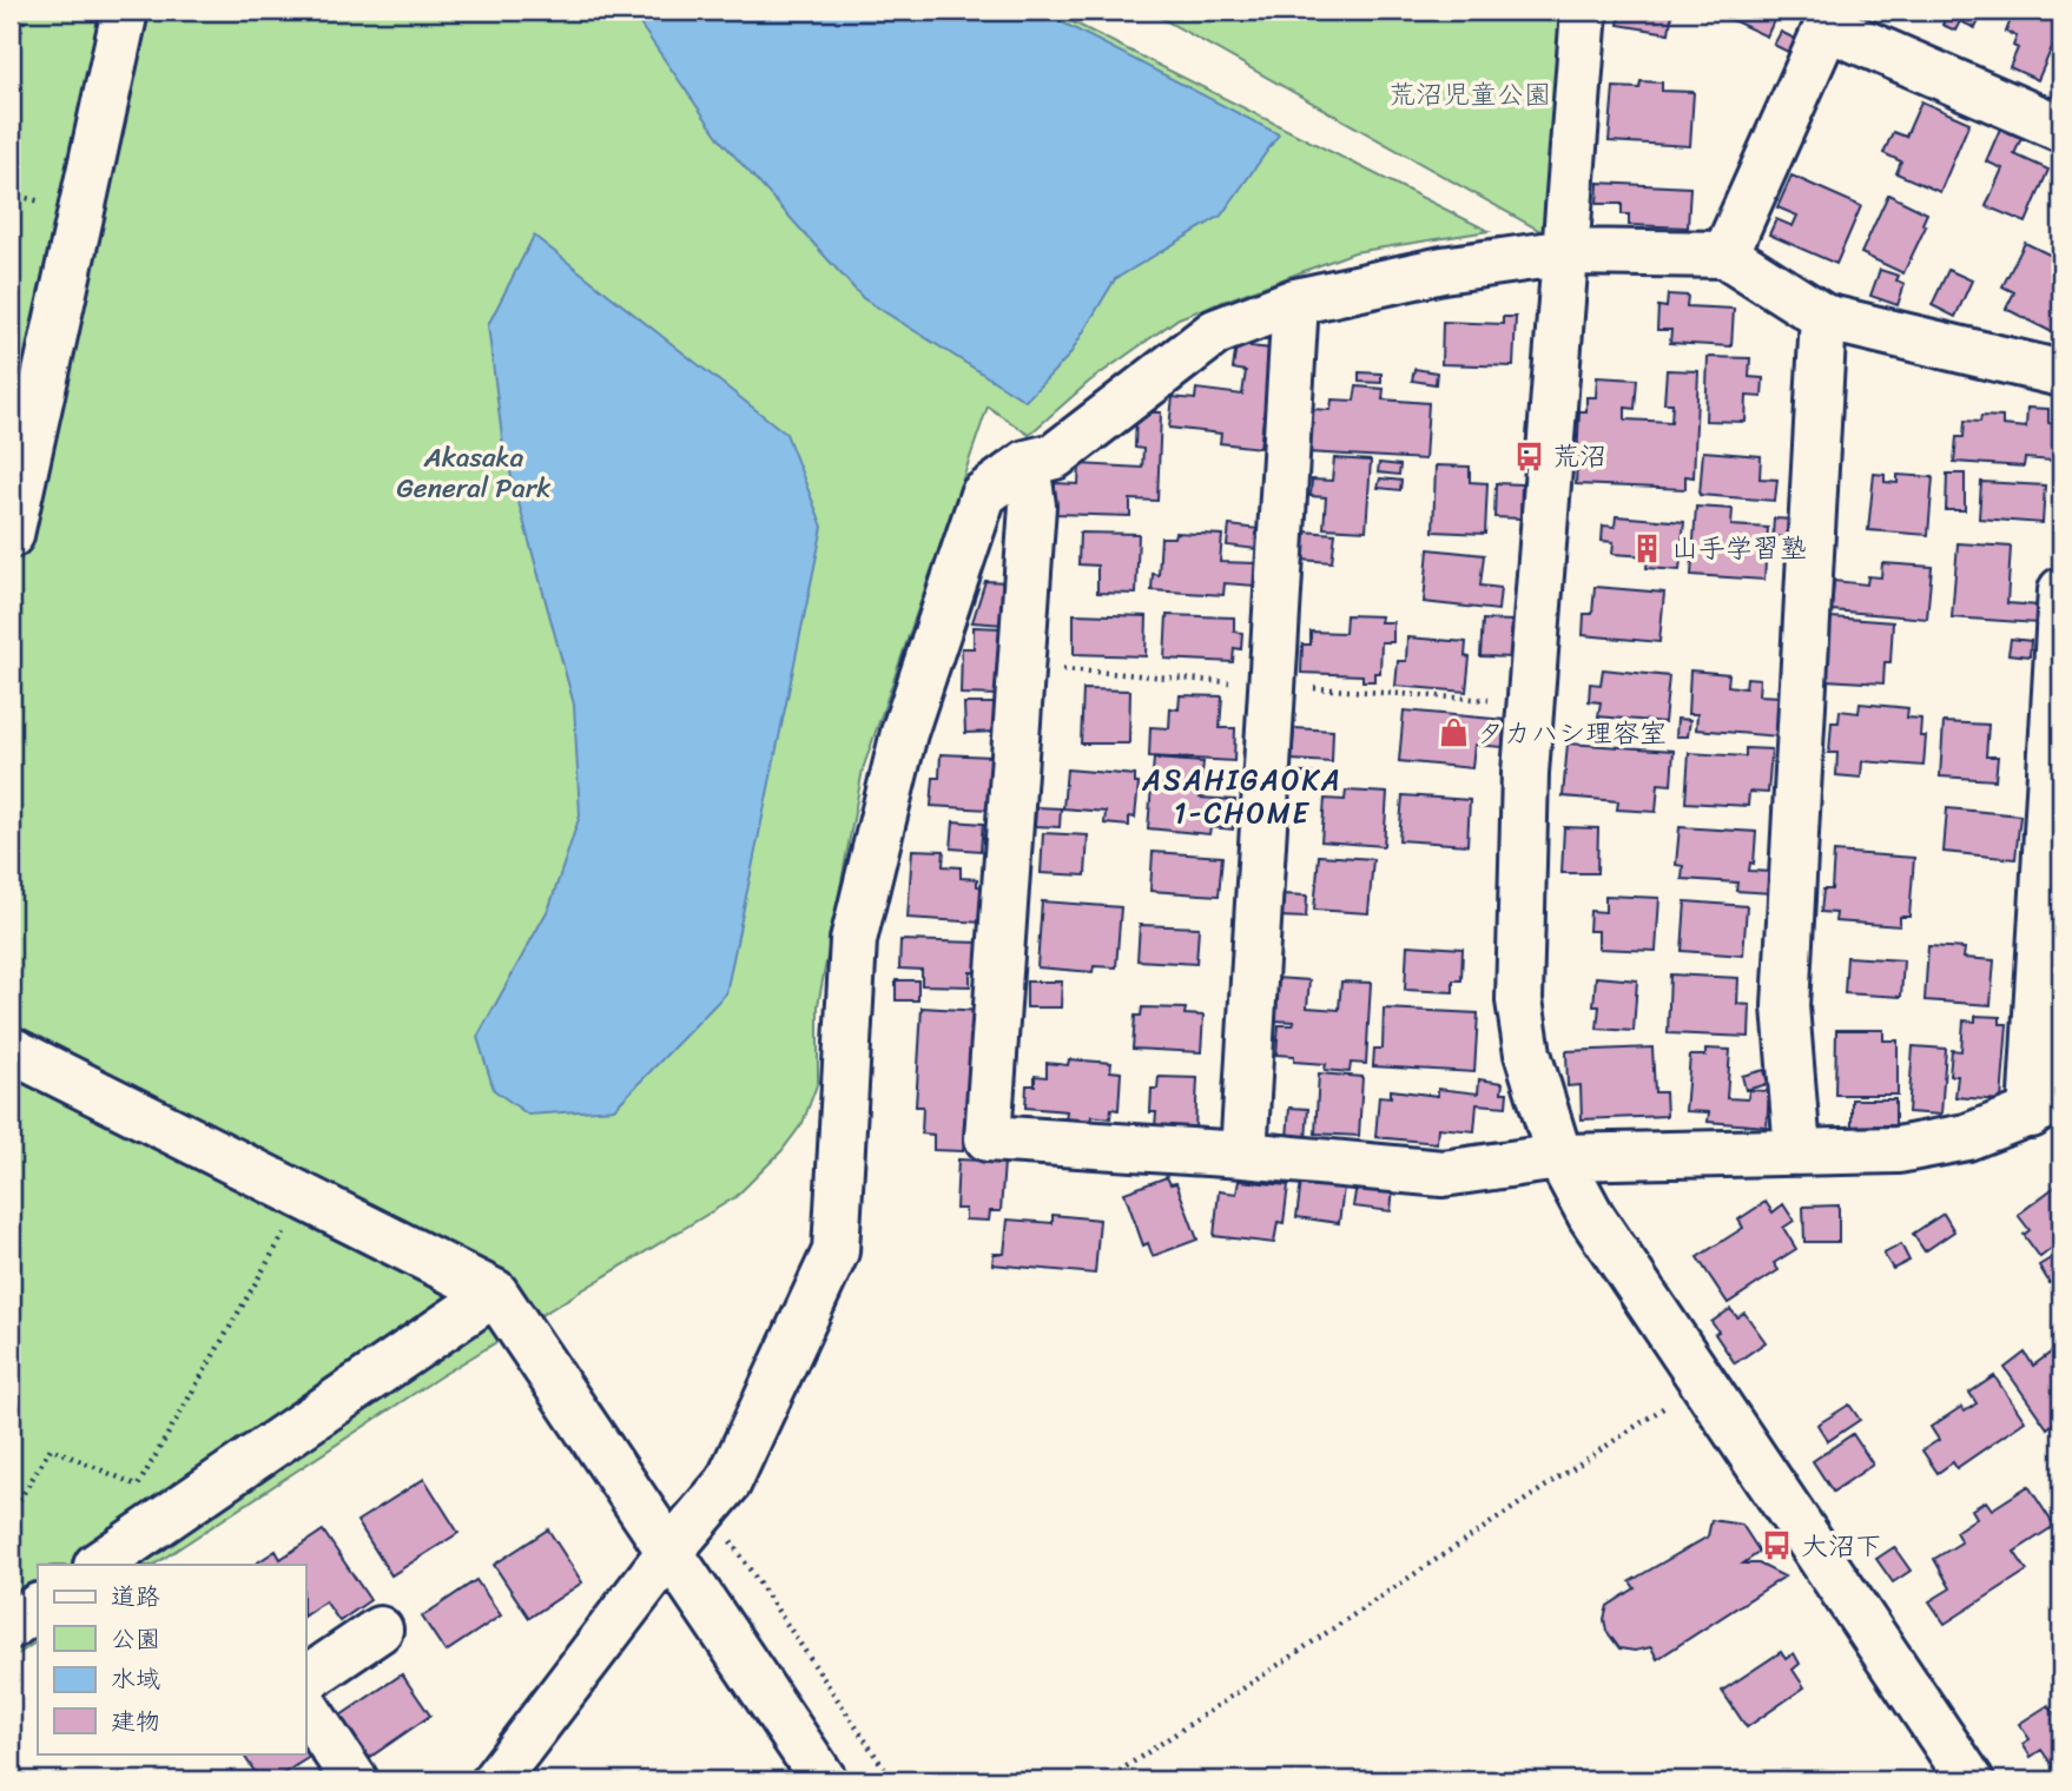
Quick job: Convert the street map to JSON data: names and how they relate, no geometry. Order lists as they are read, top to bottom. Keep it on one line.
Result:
{"districts":["ASAHIGAOKA 1-CHOME"],"parks":["荒沼児童公園","Akasaka General Park"],"places":{"bus stop":["荒沼","大沼下"],"building":["山手学習塾"],"shop":["タカハシ理容室"]},"legend":["道路","公園","水域","建物"]}
